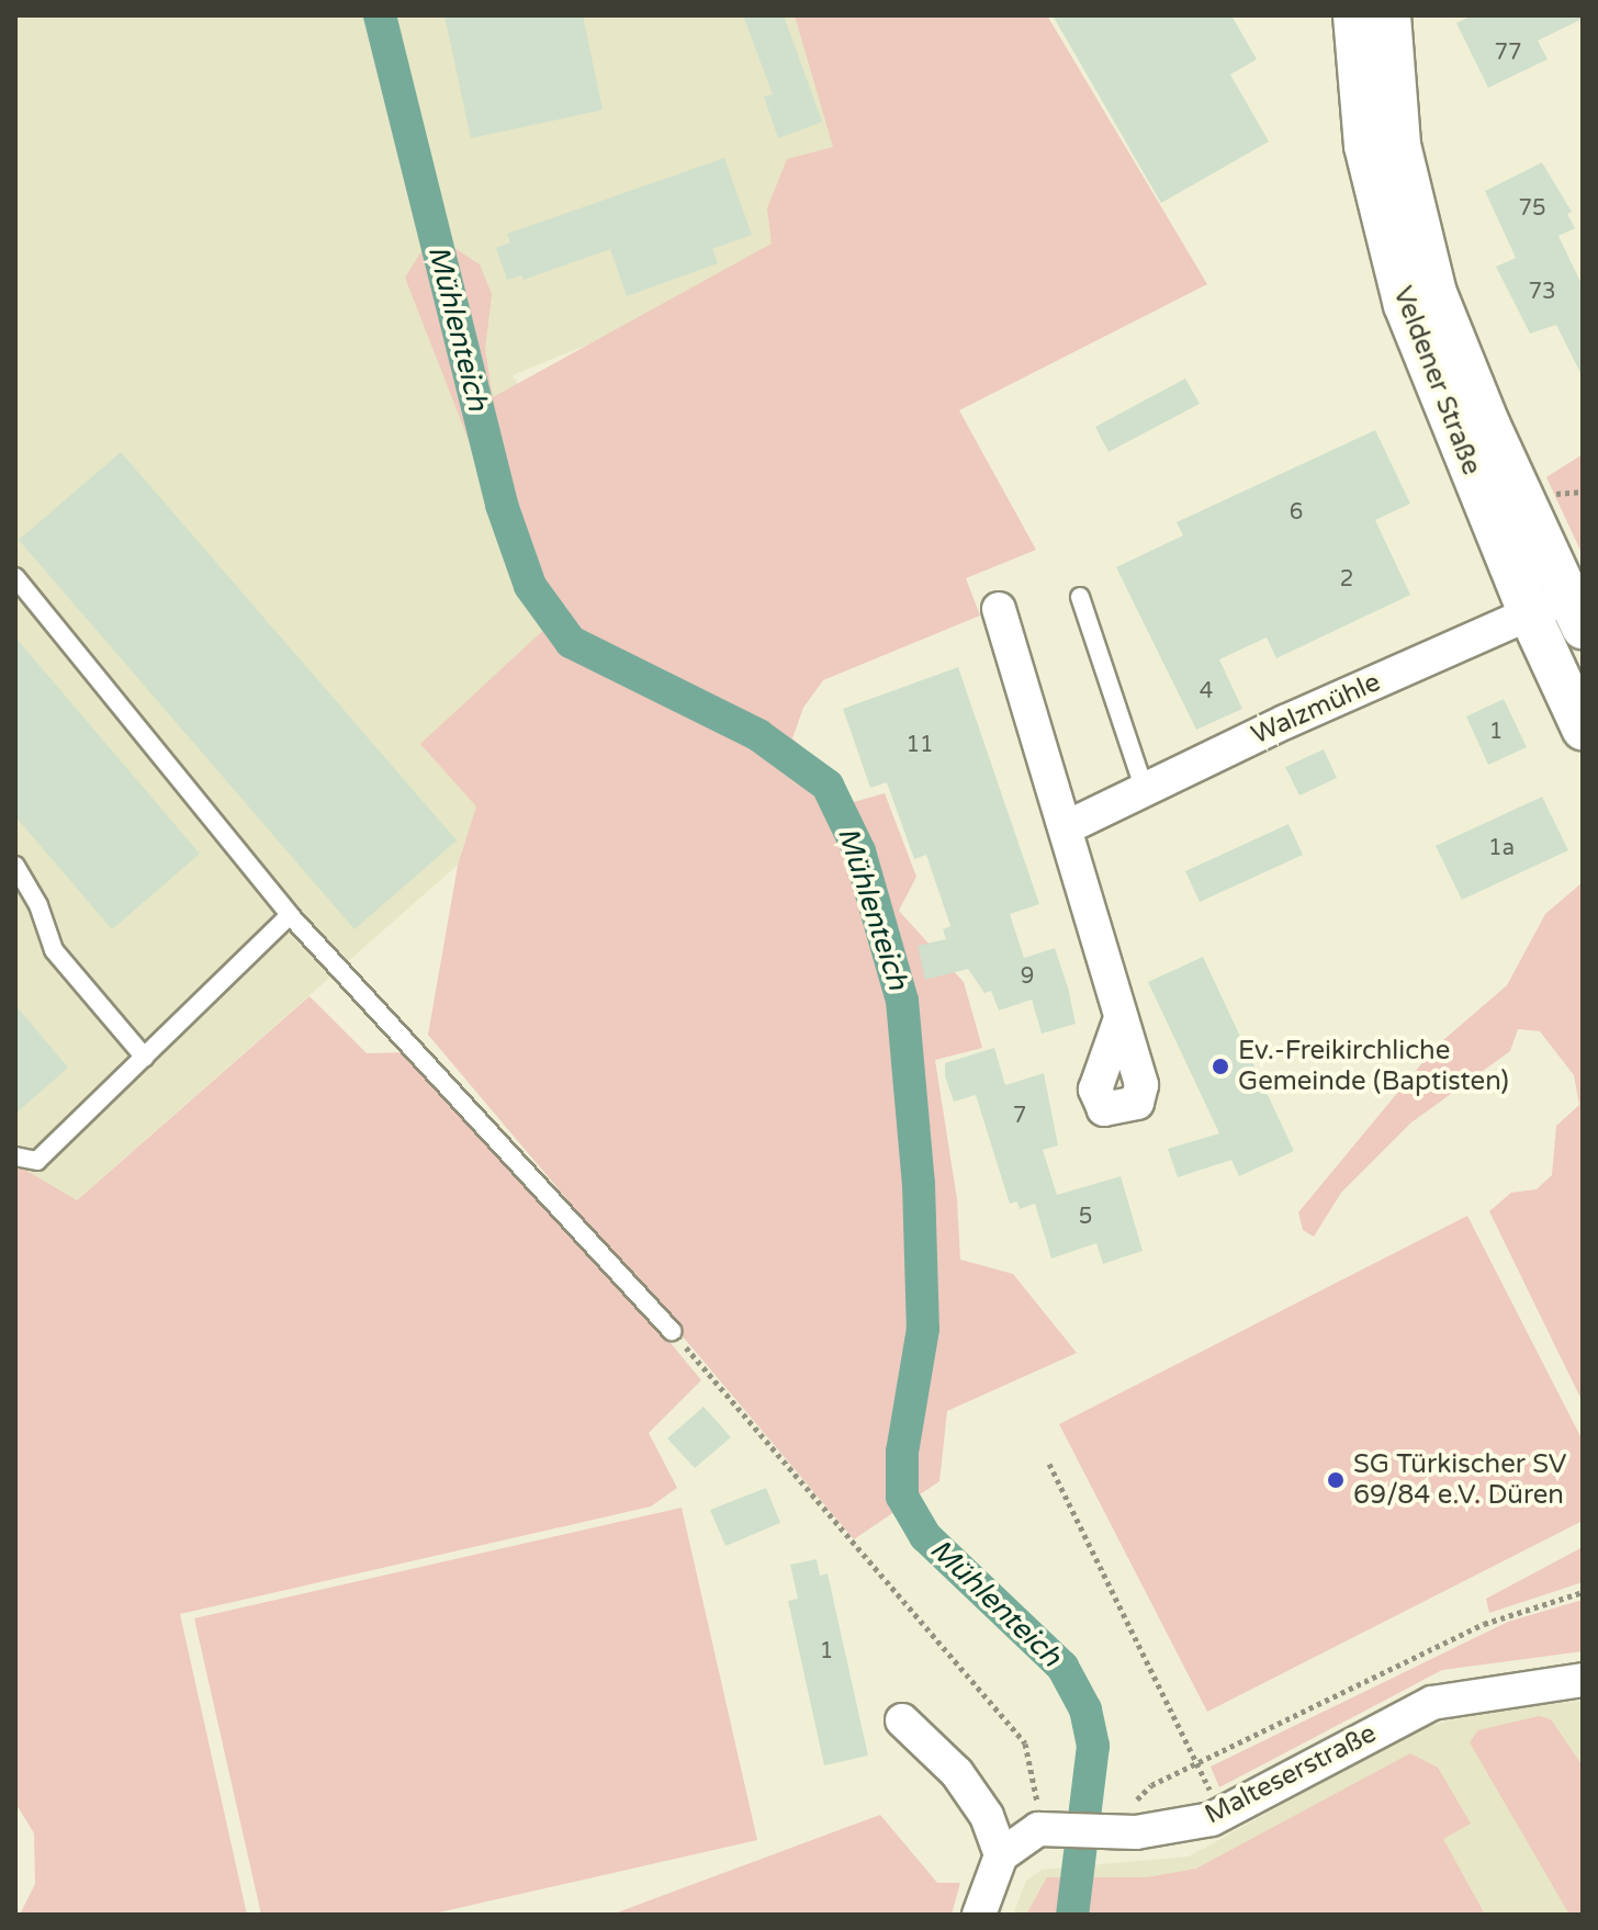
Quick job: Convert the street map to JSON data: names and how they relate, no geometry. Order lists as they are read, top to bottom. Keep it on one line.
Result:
{"streets":{"street":["Veldener Straße","Walzmühle","Malteserstraße"]},"crossings":[["Veldener Straße","Walzmühle"]],"water":["Mühlenteich"],"places":["Ev.-Freikirchliche Gemeinde (Baptisten)","SG Türkischer SV 69/84 e.V. Düren"],"house_numbers":["77","75","73","6","2","4","1","11","1a","9","7","5","1"]}
